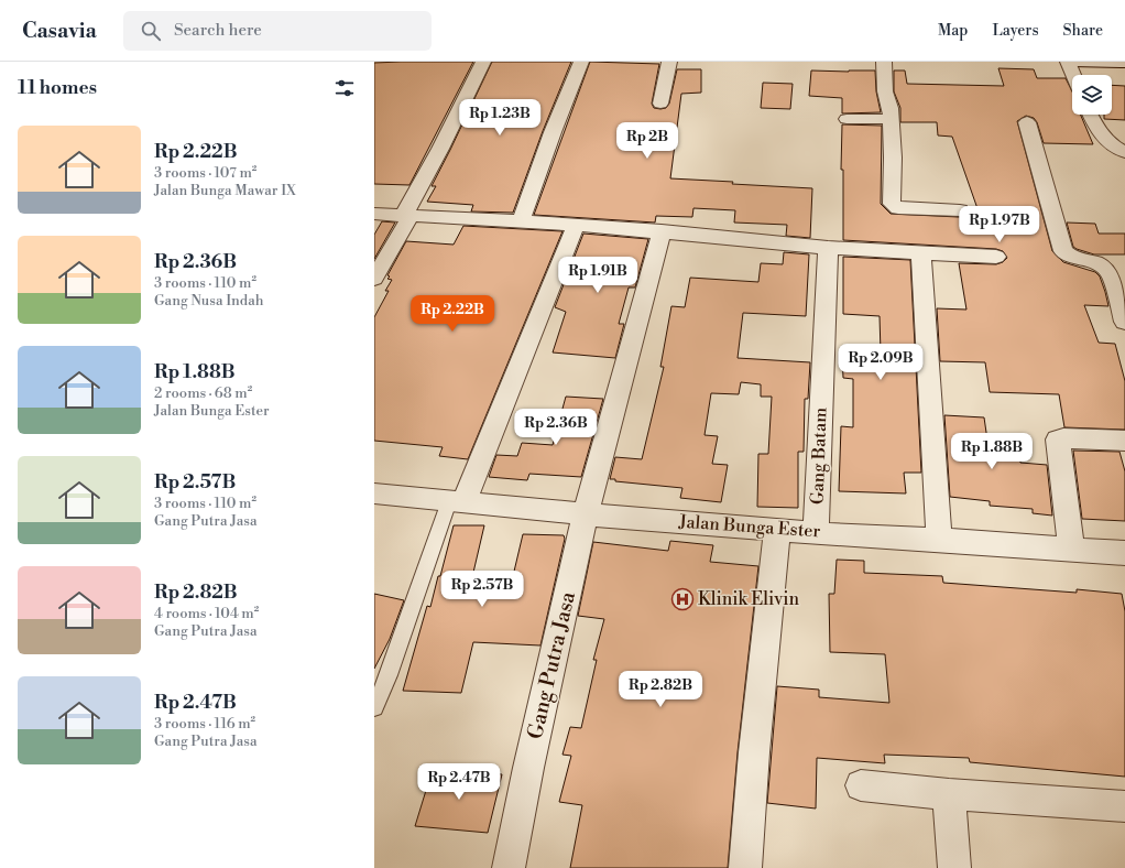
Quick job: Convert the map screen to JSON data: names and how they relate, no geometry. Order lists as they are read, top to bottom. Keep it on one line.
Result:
{"streets":{"street":["Gang Batam","Jalan Bunga Ester","Gang Putra Jasa"]},"crossings":[["Gang Batam","Jalan Bunga Ester"],["Jalan Bunga Ester","Gang Putra Jasa"]],"places":{"hospital":["Klinik Elivin"]},"page":{"header":"Casavia","search":"Search here","nav":["Map","Layers","Share"],"heading":"11 homes","price":["Rp 1.23B","Rp 2B","Rp 1.97B","Rp 1.91B","Rp 2.22B","Rp 2.09B","Rp 2.36B","Rp 1.88B","Rp 2.57B","Rp 2.82B","Rp 2.47B"],"list":[{"name":"Rp 2.22B","note":"3 rooms · 107 m² · Jalan Bunga Mawar IX"},{"name":"Rp 2.36B","note":"3 rooms · 110 m² · Gang Nusa Indah"},{"name":"Rp 1.88B","note":"2 rooms · 68 m² · Jalan Bunga Ester"},{"name":"Rp 2.57B","note":"3 rooms · 110 m² · Gang Putra Jasa"},{"name":"Rp 2.82B","note":"4 rooms · 104 m² · Gang Putra Jasa"},{"name":"Rp 2.47B","note":"3 rooms · 116 m² · Gang Putra Jasa"}]}}
